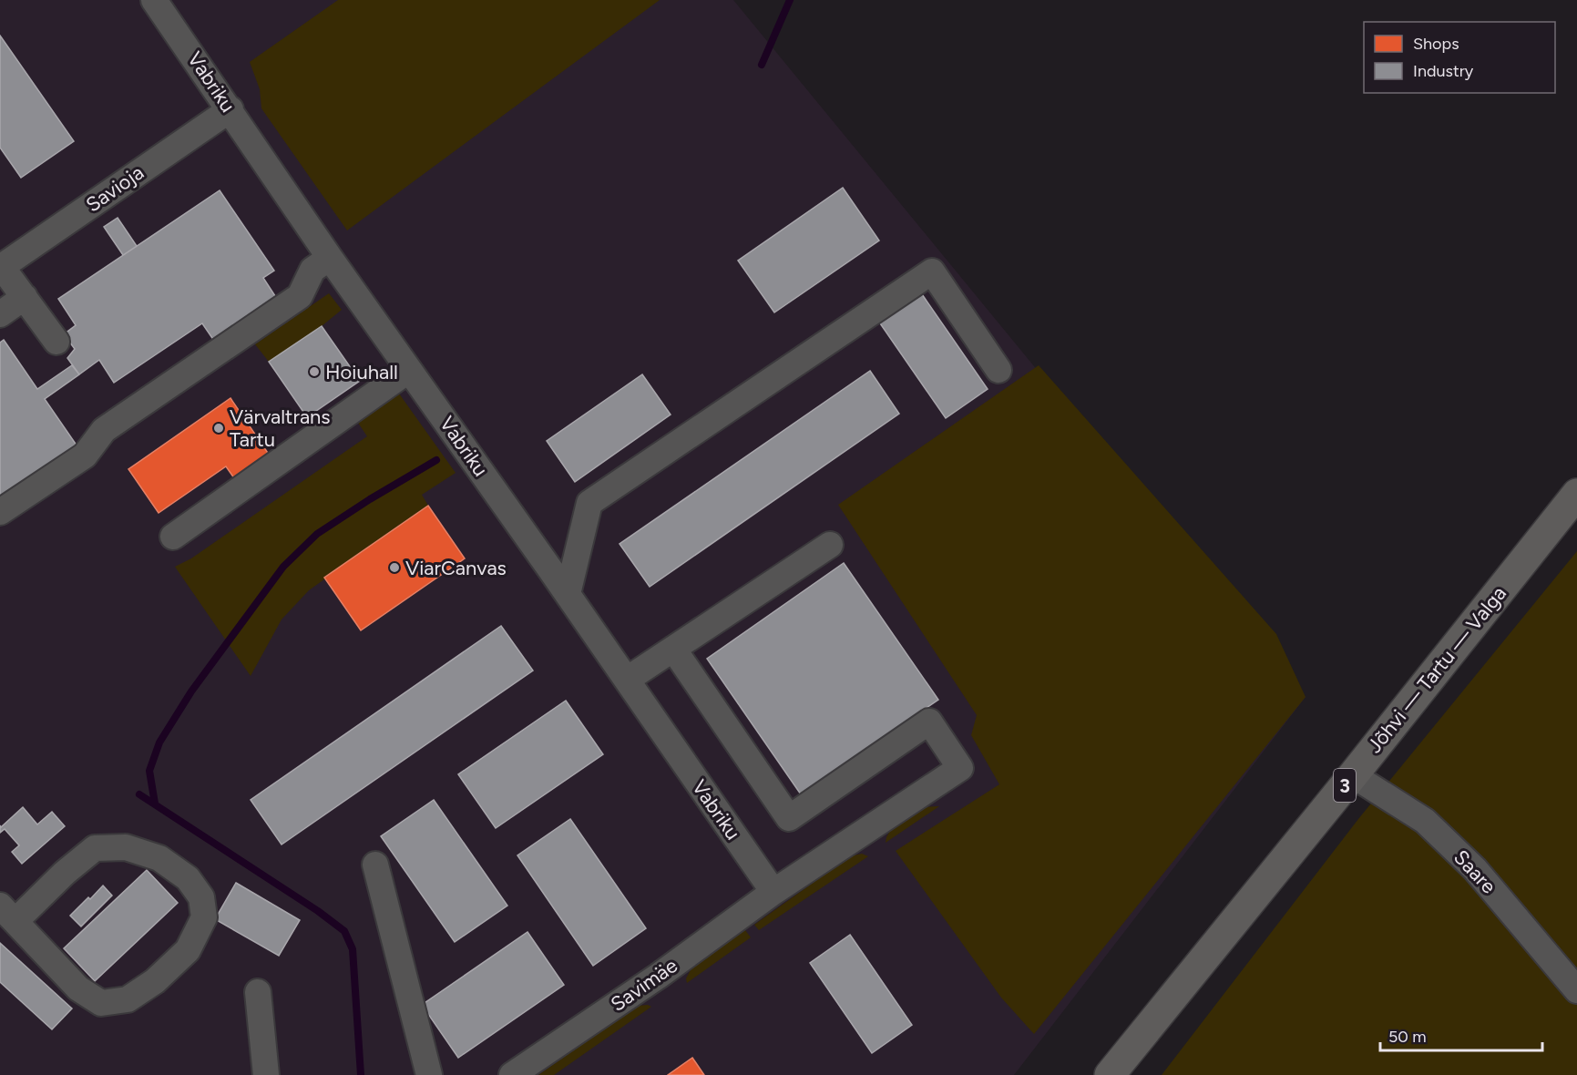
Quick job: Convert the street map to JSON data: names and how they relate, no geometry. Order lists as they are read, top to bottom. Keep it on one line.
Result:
{"streets":{"highway":["Jõhvi — Tartu — Valga","3"],"street":["Vabriku","Savioja","Saare","Savimäe"]},"crossings":[["Vabriku","Savioja"],["Vabriku","Savimäe"],["Jõhvi — Tartu — Valga","Saare"]],"places":["Hoiuhall","Värvaltrans Tartu","ViarCanvas"],"legend":["Shops","Industry"],"scale_bar":"50 m"}
